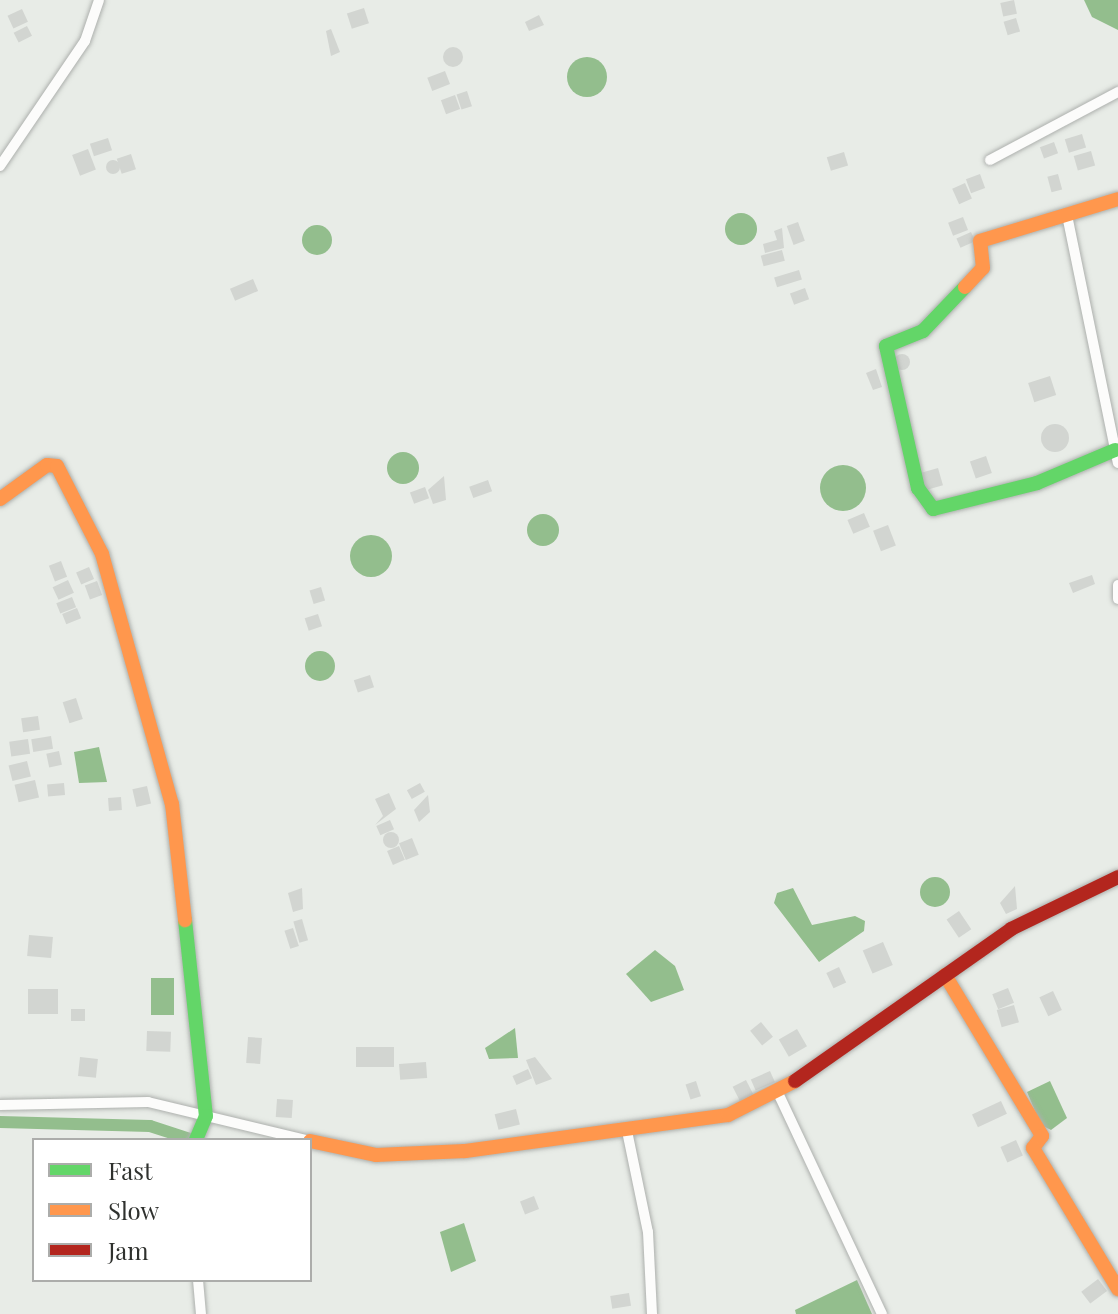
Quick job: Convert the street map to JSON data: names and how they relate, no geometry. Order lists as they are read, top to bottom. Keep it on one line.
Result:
{"legend":["Fast","Slow","Jam"]}
